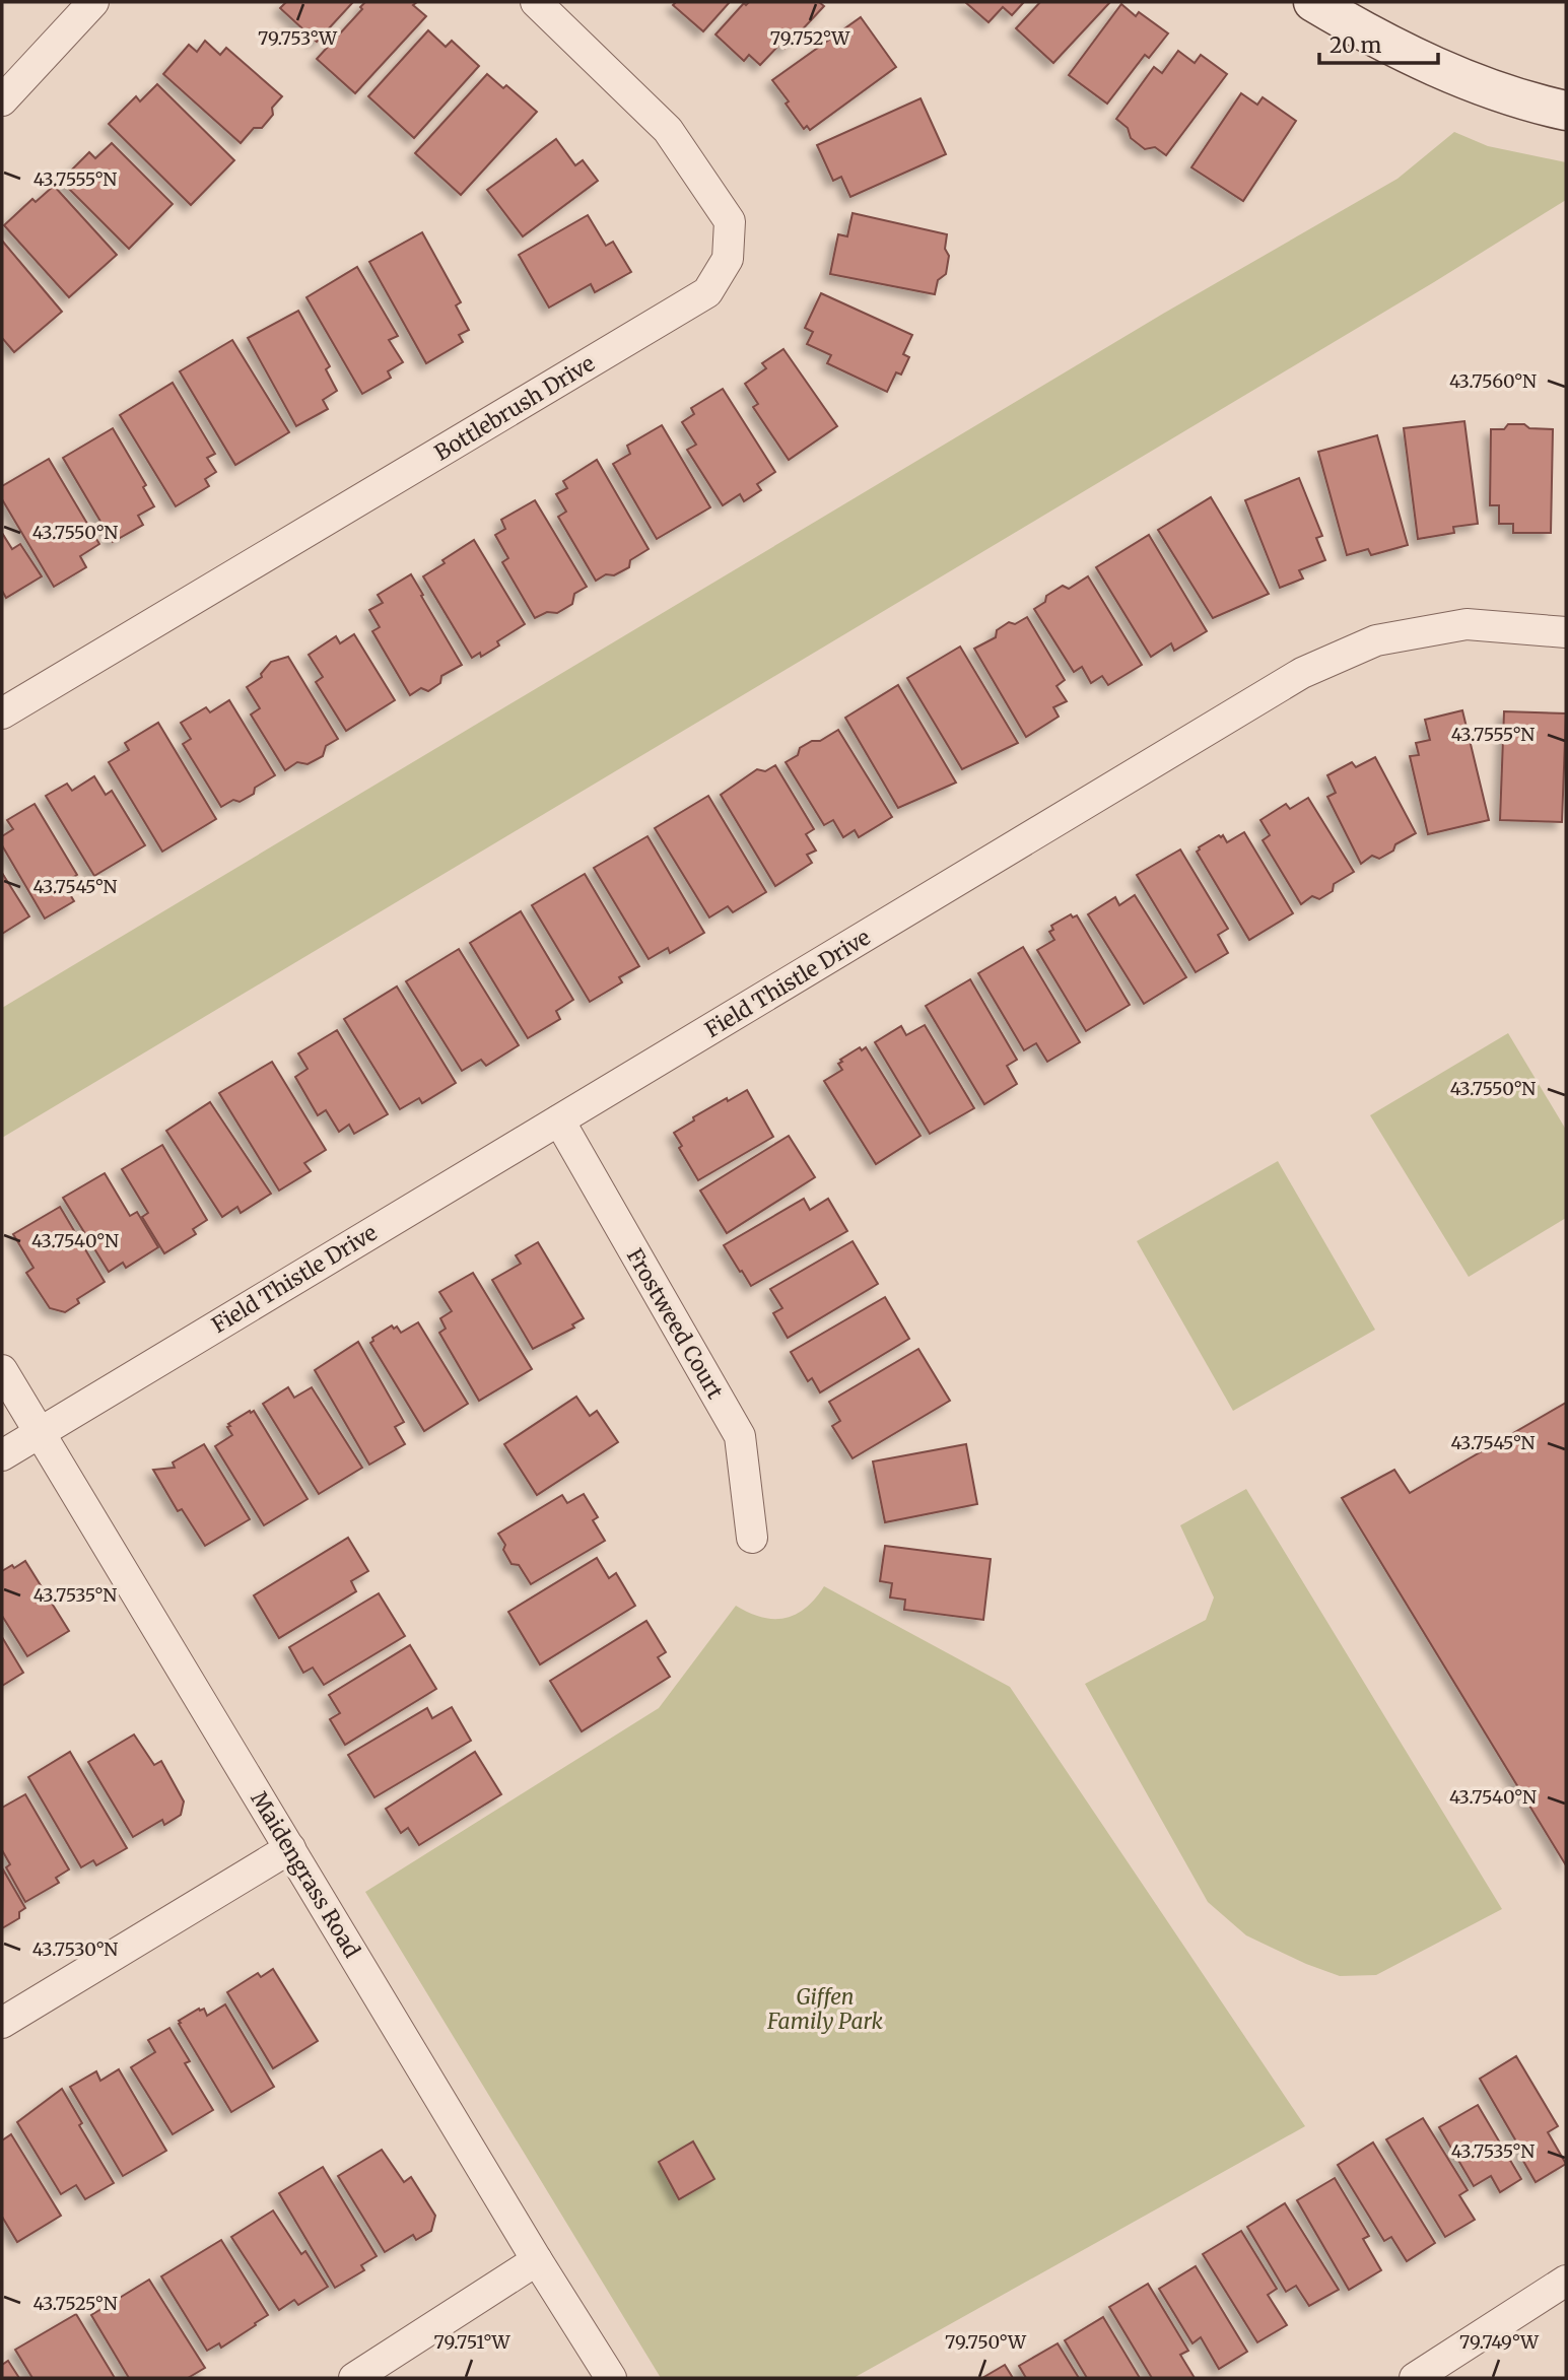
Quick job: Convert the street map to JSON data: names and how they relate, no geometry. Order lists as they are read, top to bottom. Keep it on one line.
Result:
{"streets":{"street":["Bottlebrush Drive","Field Thistle Drive","Frostweed Court","Maidengrass Road"]},"crossings":[["Field Thistle Drive","Frostweed Court"],["Field Thistle Drive","Maidengrass Road"]],"parks":["Giffen Family Park"],"scale_bar":"20 m","coordinates":["79.753°W","79.752°W","43.7555°N","43.7560°N","43.7550°N","43.7545°N","43.7540°N","43.7535°N","43.7530°N","43.7525°N","79.751°W","79.750°W","79.749°W"]}
